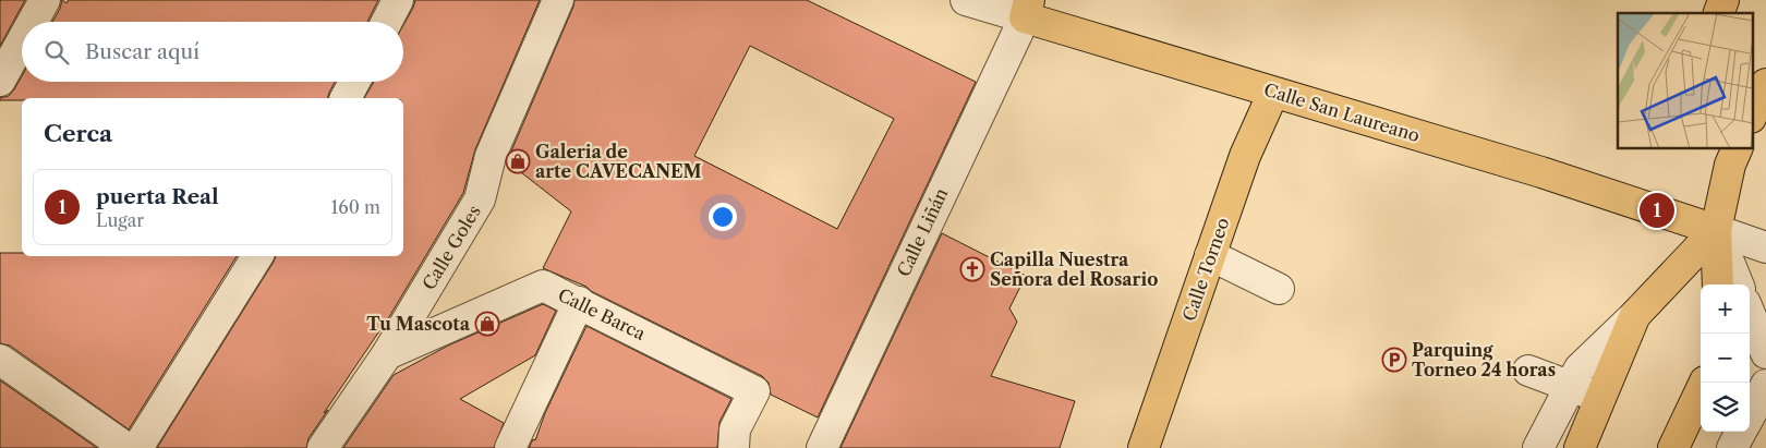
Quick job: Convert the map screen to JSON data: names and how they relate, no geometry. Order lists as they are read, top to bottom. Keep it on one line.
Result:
{"streets":{"main road":["Calle San Laureano","Calle Torneo"],"street":["Calle Liñán","Calle Goles","Calle Barca"]},"crossings":[["Calle San Laureano","Calle Liñán"],["Calle San Laureano","Calle Torneo"],["Calle Goles","Calle Barca"]],"places":{"shop":["Galeria de arte CAVECANEM","Tu Mascota"],"church":["Capilla Nuestra Señora del Rosario"],"parking":["Parquing Torneo 24 horas"]},"page":{"search":"Buscar aquí","heading":"Cerca","list":[{"mark":"1","name":"puerta Real","note":"Lugar","value":"160 m"}],"pins":"1","map_buttons":["+","−"]}}
